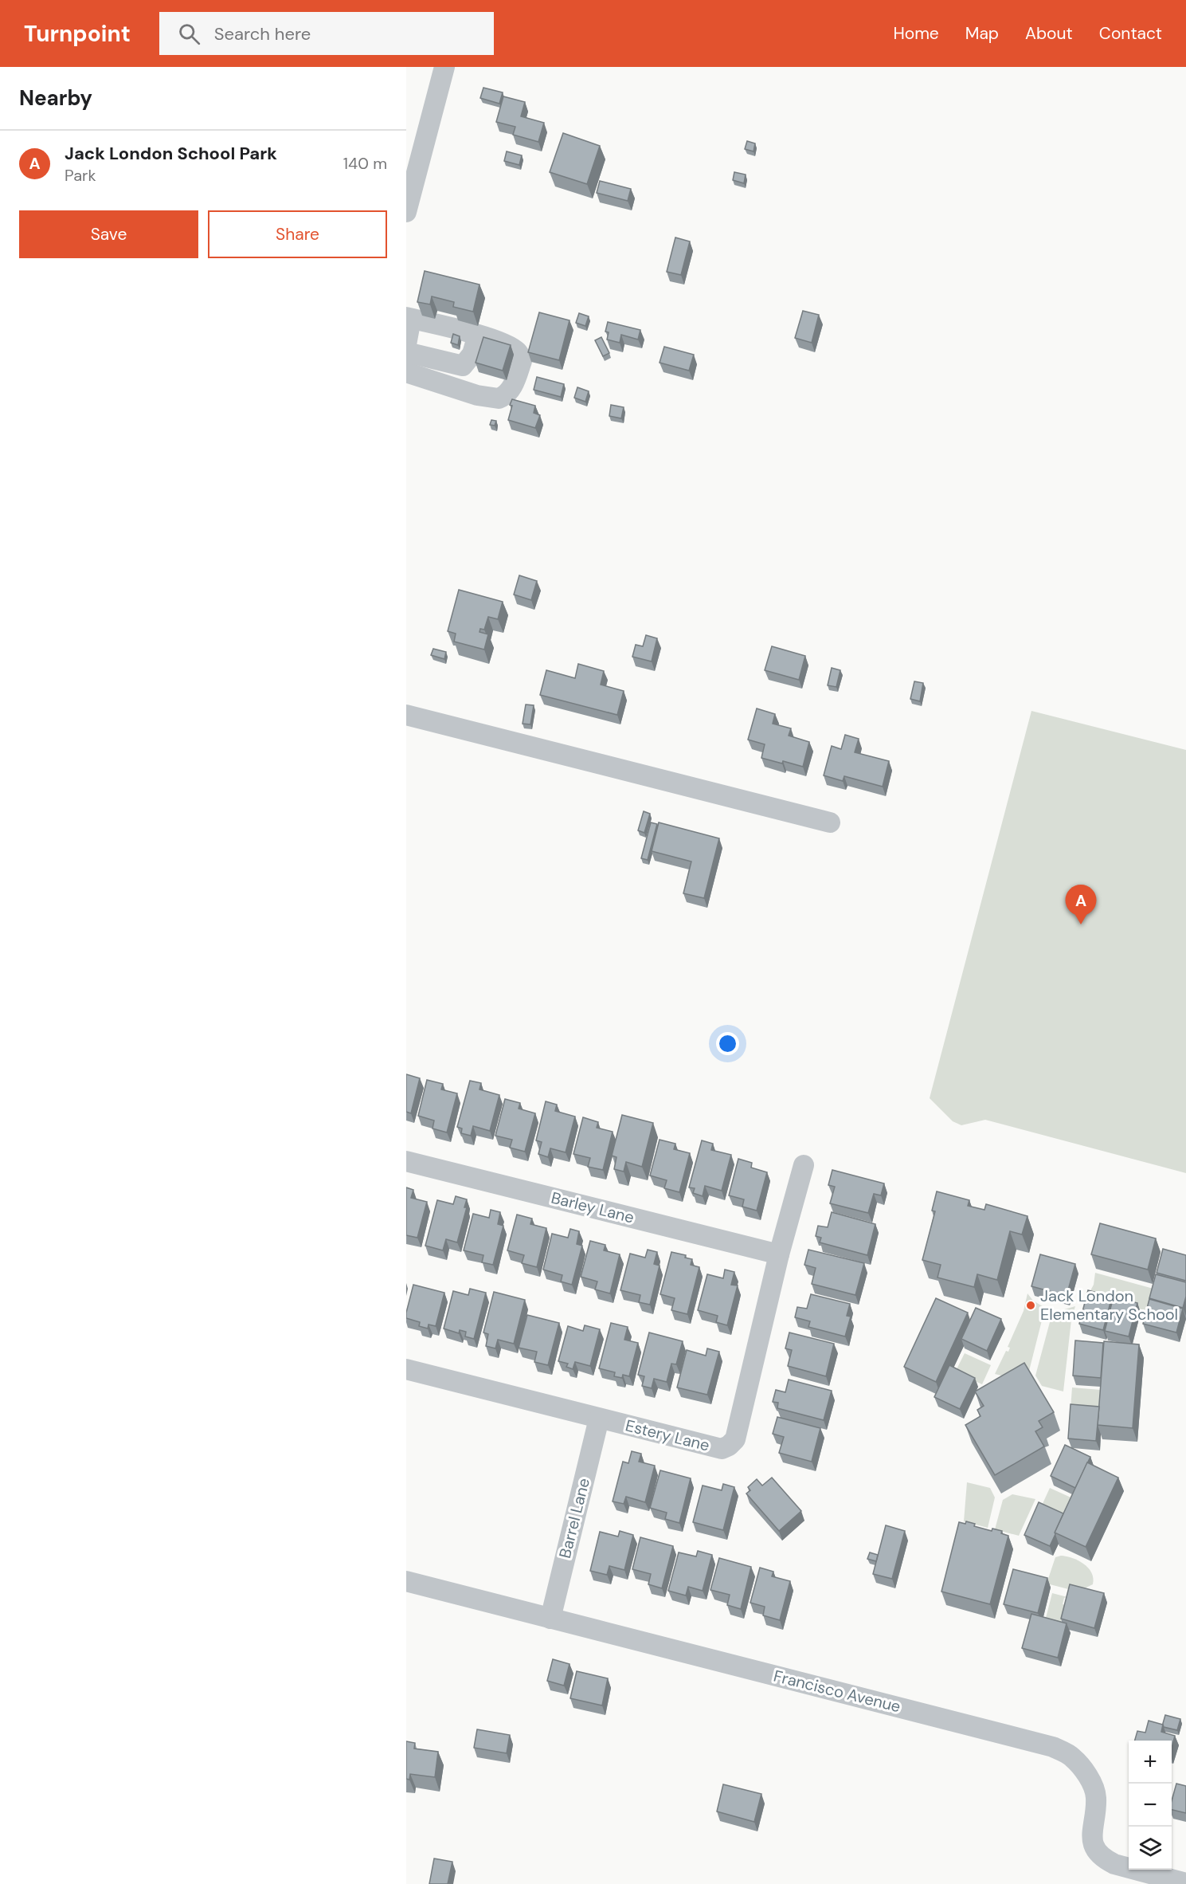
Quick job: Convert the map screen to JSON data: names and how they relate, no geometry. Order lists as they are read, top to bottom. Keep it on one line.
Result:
{"streets":{"street":["Barley Lane","Estery Lane","Barrel Lane","Francisco Avenue"]},"crossings":[["Barley Lane","Estery Lane"],["Estery Lane","Barrel Lane"],["Barrel Lane","Francisco Avenue"]],"places":["Jack London Elementary School"],"page":{"header":"Turnpoint","search":"Search here","nav":["Home","Map","About","Contact"],"heading":"Nearby","list":[{"mark":"A","name":"Jack London School Park","note":"Park","value":"140 m"}],"buttons":["Save","Share"],"pins":"A","map_buttons":["+","−"]}}
